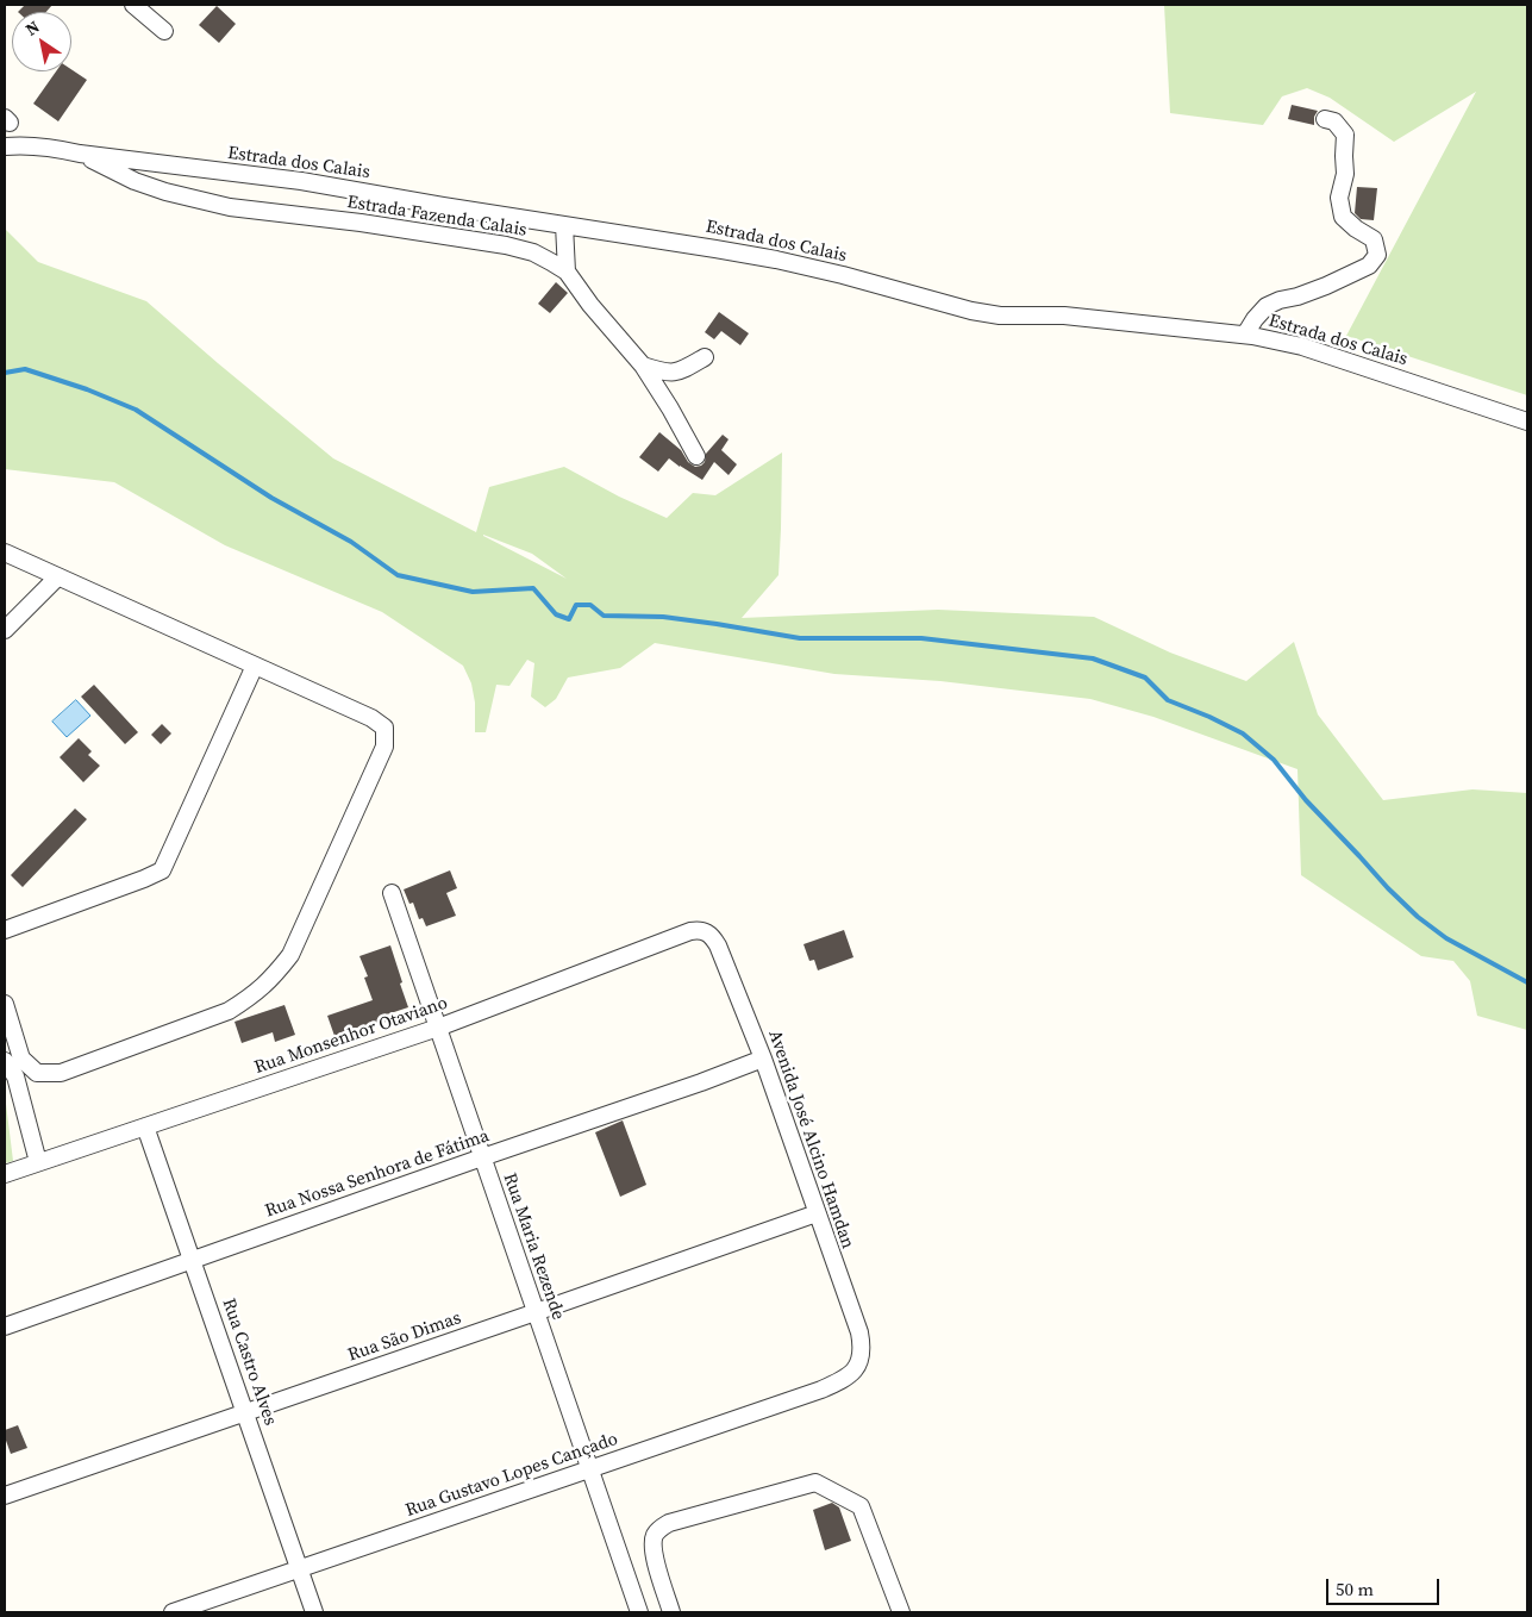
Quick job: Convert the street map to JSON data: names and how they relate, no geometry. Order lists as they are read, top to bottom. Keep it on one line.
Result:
{"streets":{"street":["Estrada dos Calais","Estrada Fazenda Calais","Rua Monsenhor Otaviano","Avenida José Alcino Hamdan","Rua Nossa Senhora de Fátima","Rua Maria Rezende","Rua São Dimas","Rua Castro Alves","Rua Gustavo Lopes Cançado"]},"crossings":[["Estrada dos Calais","Estrada Fazenda Calais"],["Rua Monsenhor Otaviano","Avenida José Alcino Hamdan"],["Rua Monsenhor Otaviano","Rua Maria Rezende"],["Rua Monsenhor Otaviano","Rua Castro Alves"],["Avenida José Alcino Hamdan","Rua Nossa Senhora de Fátima"],["Avenida José Alcino Hamdan","Rua São Dimas"],["Avenida José Alcino Hamdan","Rua Gustavo Lopes Cançado"],["Rua Nossa Senhora de Fátima","Rua Maria Rezende"],["Rua Nossa Senhora de Fátima","Rua Castro Alves"],["Rua Maria Rezende","Rua São Dimas"],["Rua Maria Rezende","Rua Gustavo Lopes Cançado"],["Rua São Dimas","Rua Castro Alves"],["Rua Castro Alves","Rua Gustavo Lopes Cançado"]],"scale_bar":"50 m","north":"top left"}
